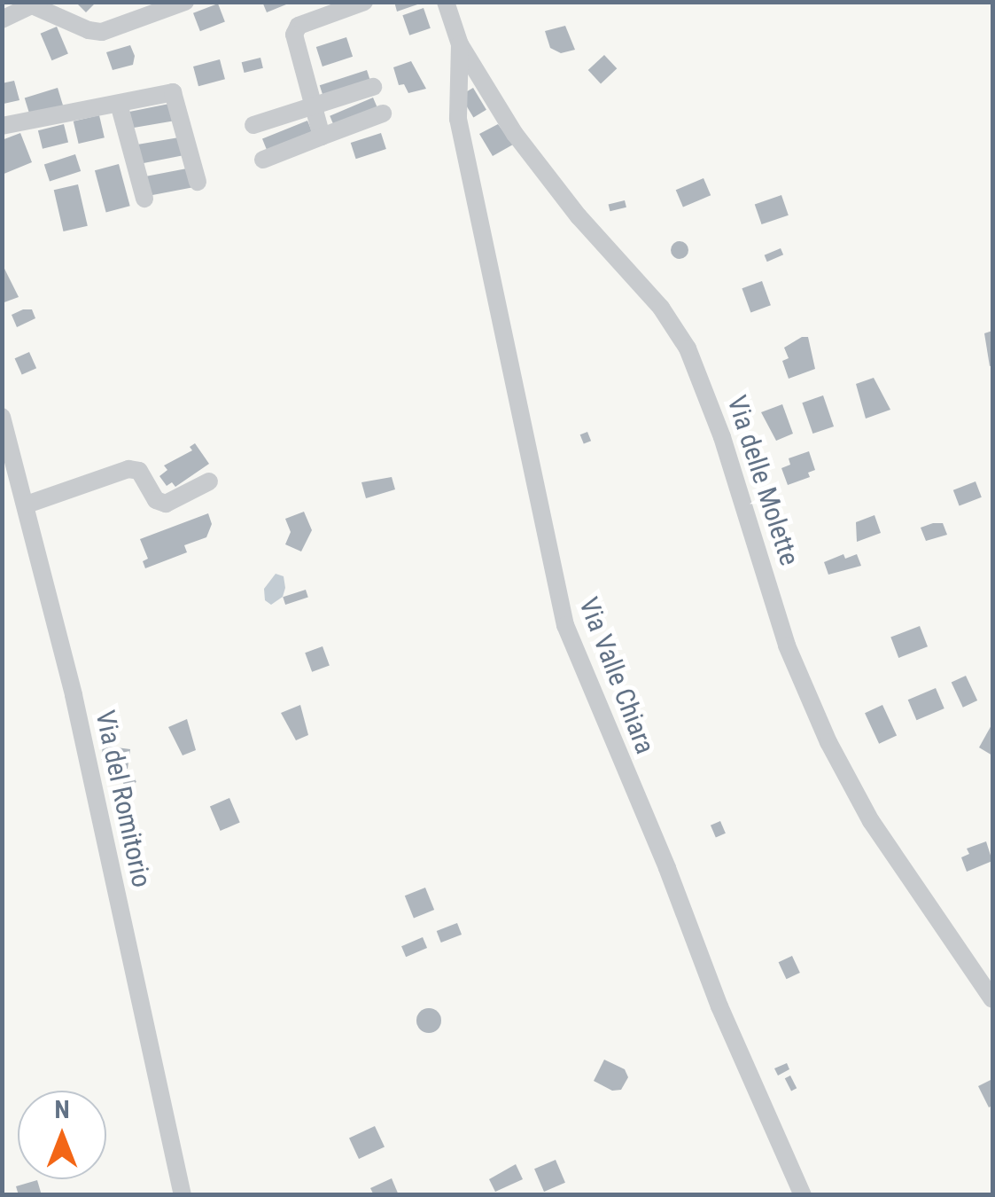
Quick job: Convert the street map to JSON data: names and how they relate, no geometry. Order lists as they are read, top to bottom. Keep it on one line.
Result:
{"streets":{"street":["Via delle Molette","Via Valle Chiara","Via del Romitorio"]},"crossings":[["Via delle Molette","Via Valle Chiara"]],"north":"top"}
